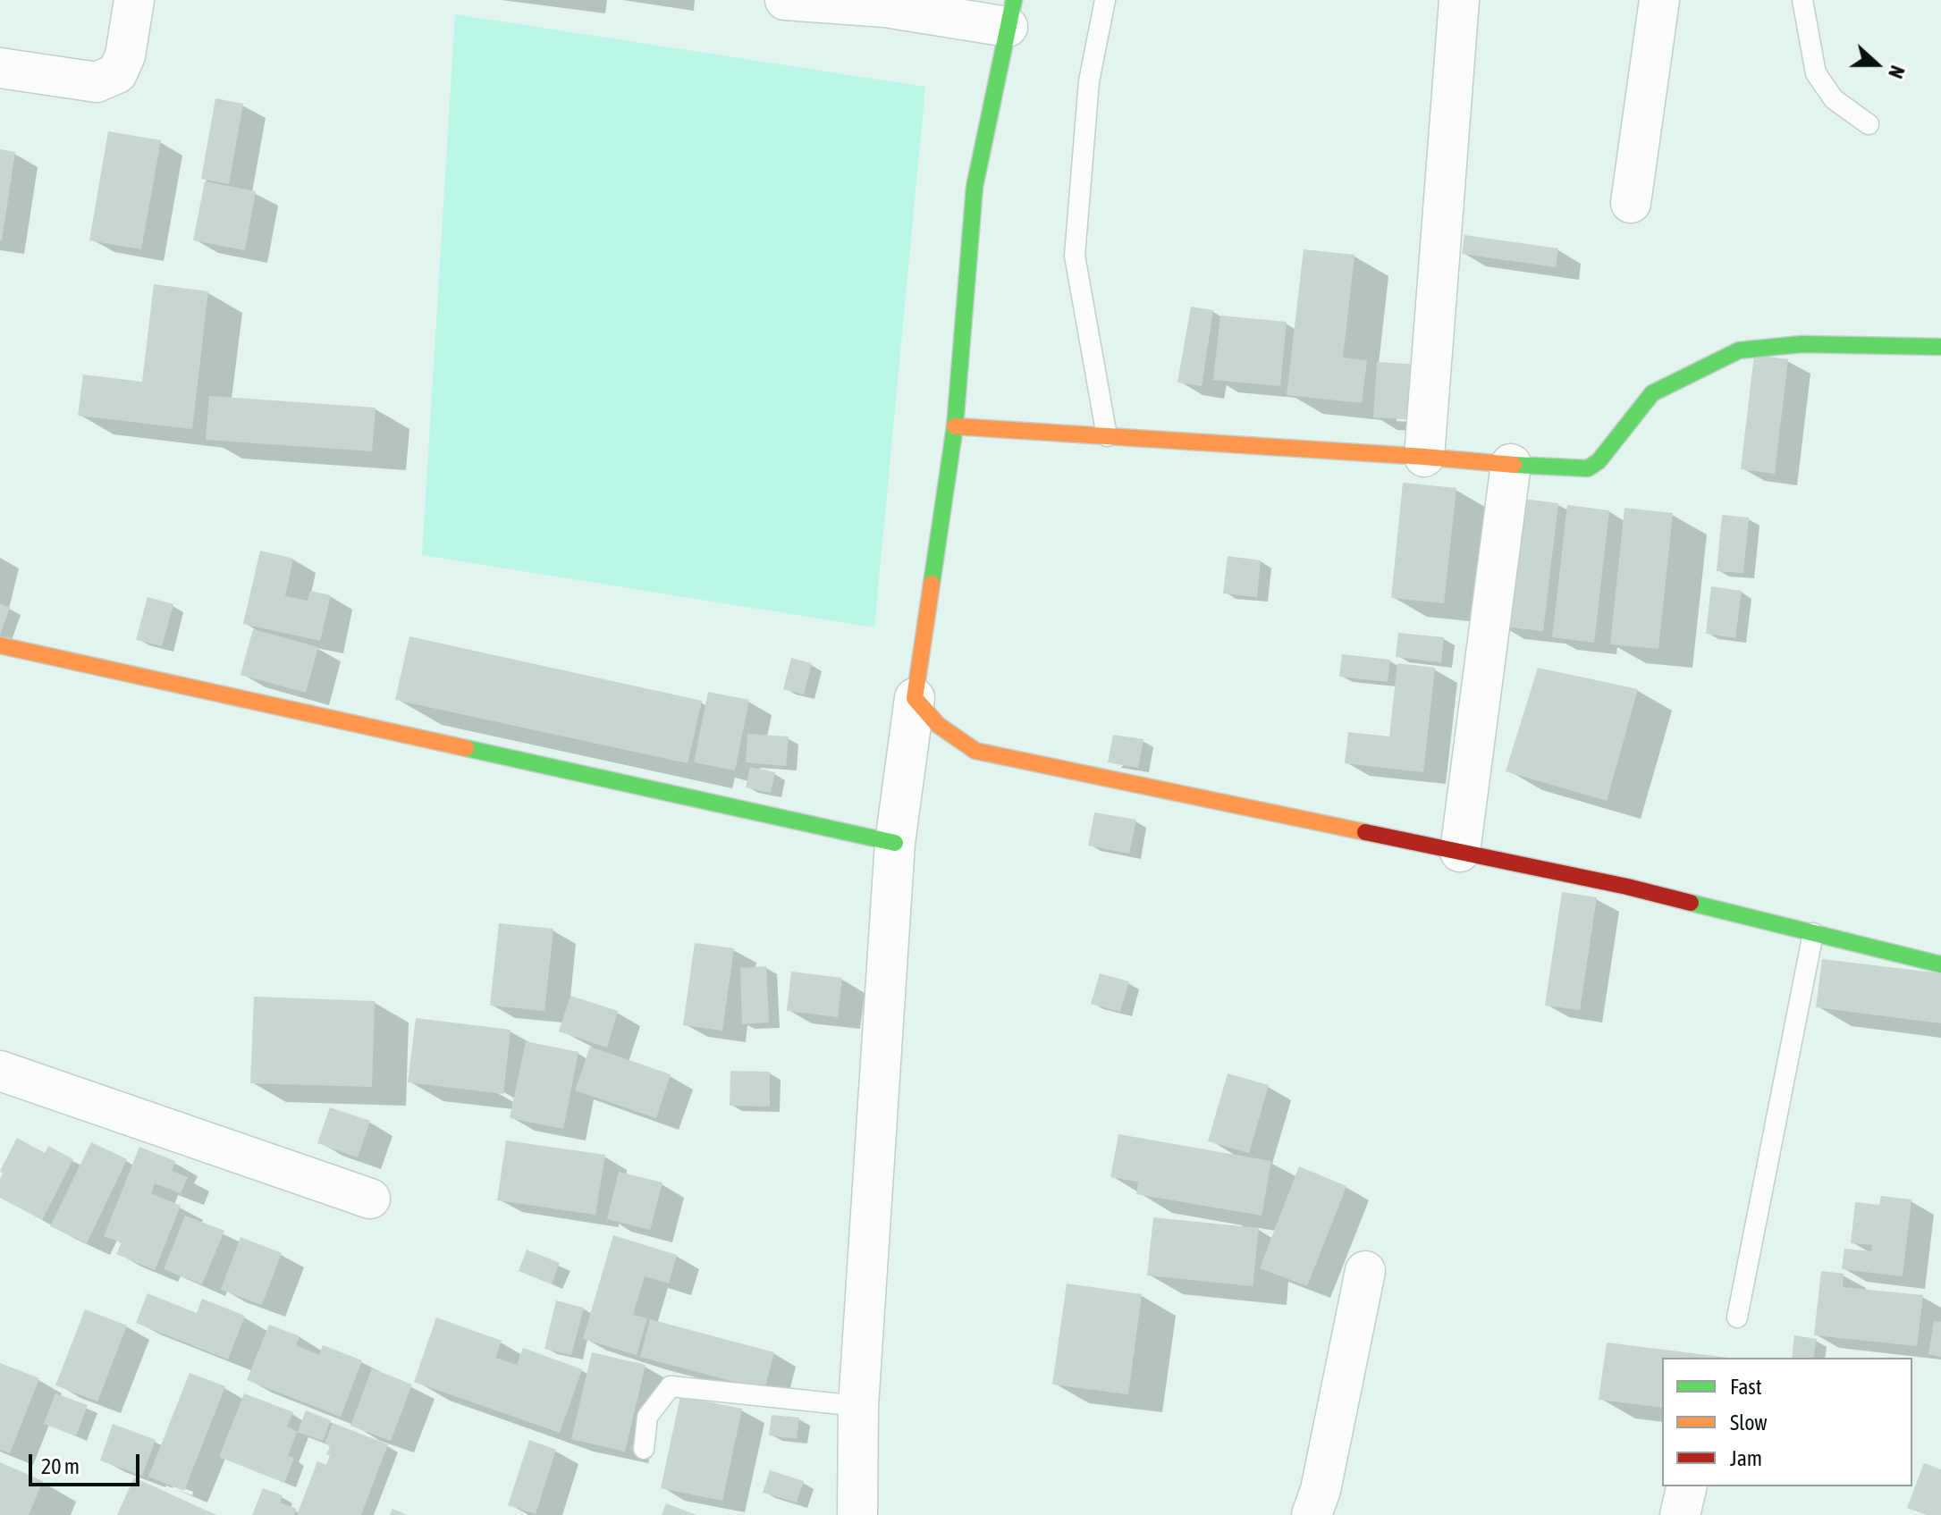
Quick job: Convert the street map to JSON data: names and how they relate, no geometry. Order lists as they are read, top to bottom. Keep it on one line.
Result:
{"legend":["Fast","Slow","Jam"],"scale_bar":"20 m","north":"right"}
